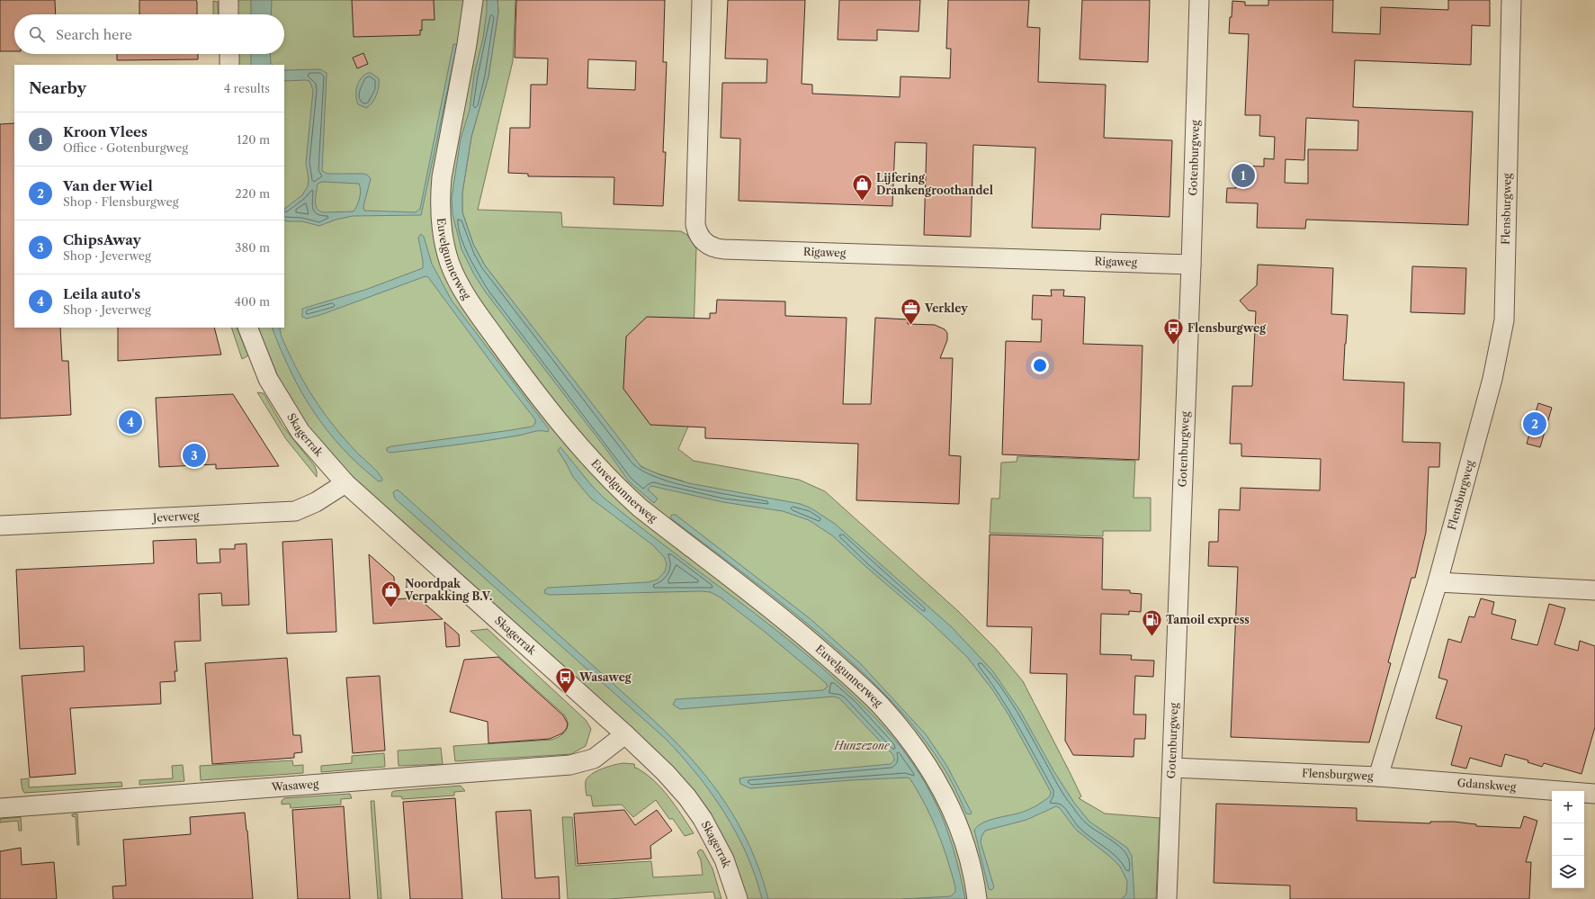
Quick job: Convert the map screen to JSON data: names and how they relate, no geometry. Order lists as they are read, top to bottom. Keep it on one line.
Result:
{"streets":{"street":["Gotenburgweg","Flensburgweg","Rigaweg","Euvelgunnerweg","Skagerrak","Jeverweg","Wasaweg","Gdanskweg"]},"crossings":[["Gotenburgweg","Flensburgweg"],["Gotenburgweg","Rigaweg"],["Flensburgweg","Gdanskweg"],["Skagerrak","Jeverweg"],["Skagerrak","Wasaweg"]],"parks":["Hunzezone"],"places":{"shop":["Lijfering Drankengroothandel","Noordpak Verpakking B.V."],"office":["Verkley"],"bus stop":["Flensburgweg","Wasaweg"],"fuel station":["Tamoil express"]},"page":{"search":"Search here","heading":["Nearby","4 results"],"list":[{"mark":"1","name":"Kroon Vlees","note":"Office · Gotenburgweg","value":"120 m"},{"mark":"2","name":"Van der Wiel","note":"Shop · Flensburgweg","value":"220 m"},{"mark":"3","name":"ChipsAway","note":"Shop · Jeverweg","value":"380 m"},{"mark":"4","name":"Leila auto's","note":"Shop · Jeverweg","value":"400 m"}],"pins":["1","4","2","3"],"map_buttons":["+","−"]}}
